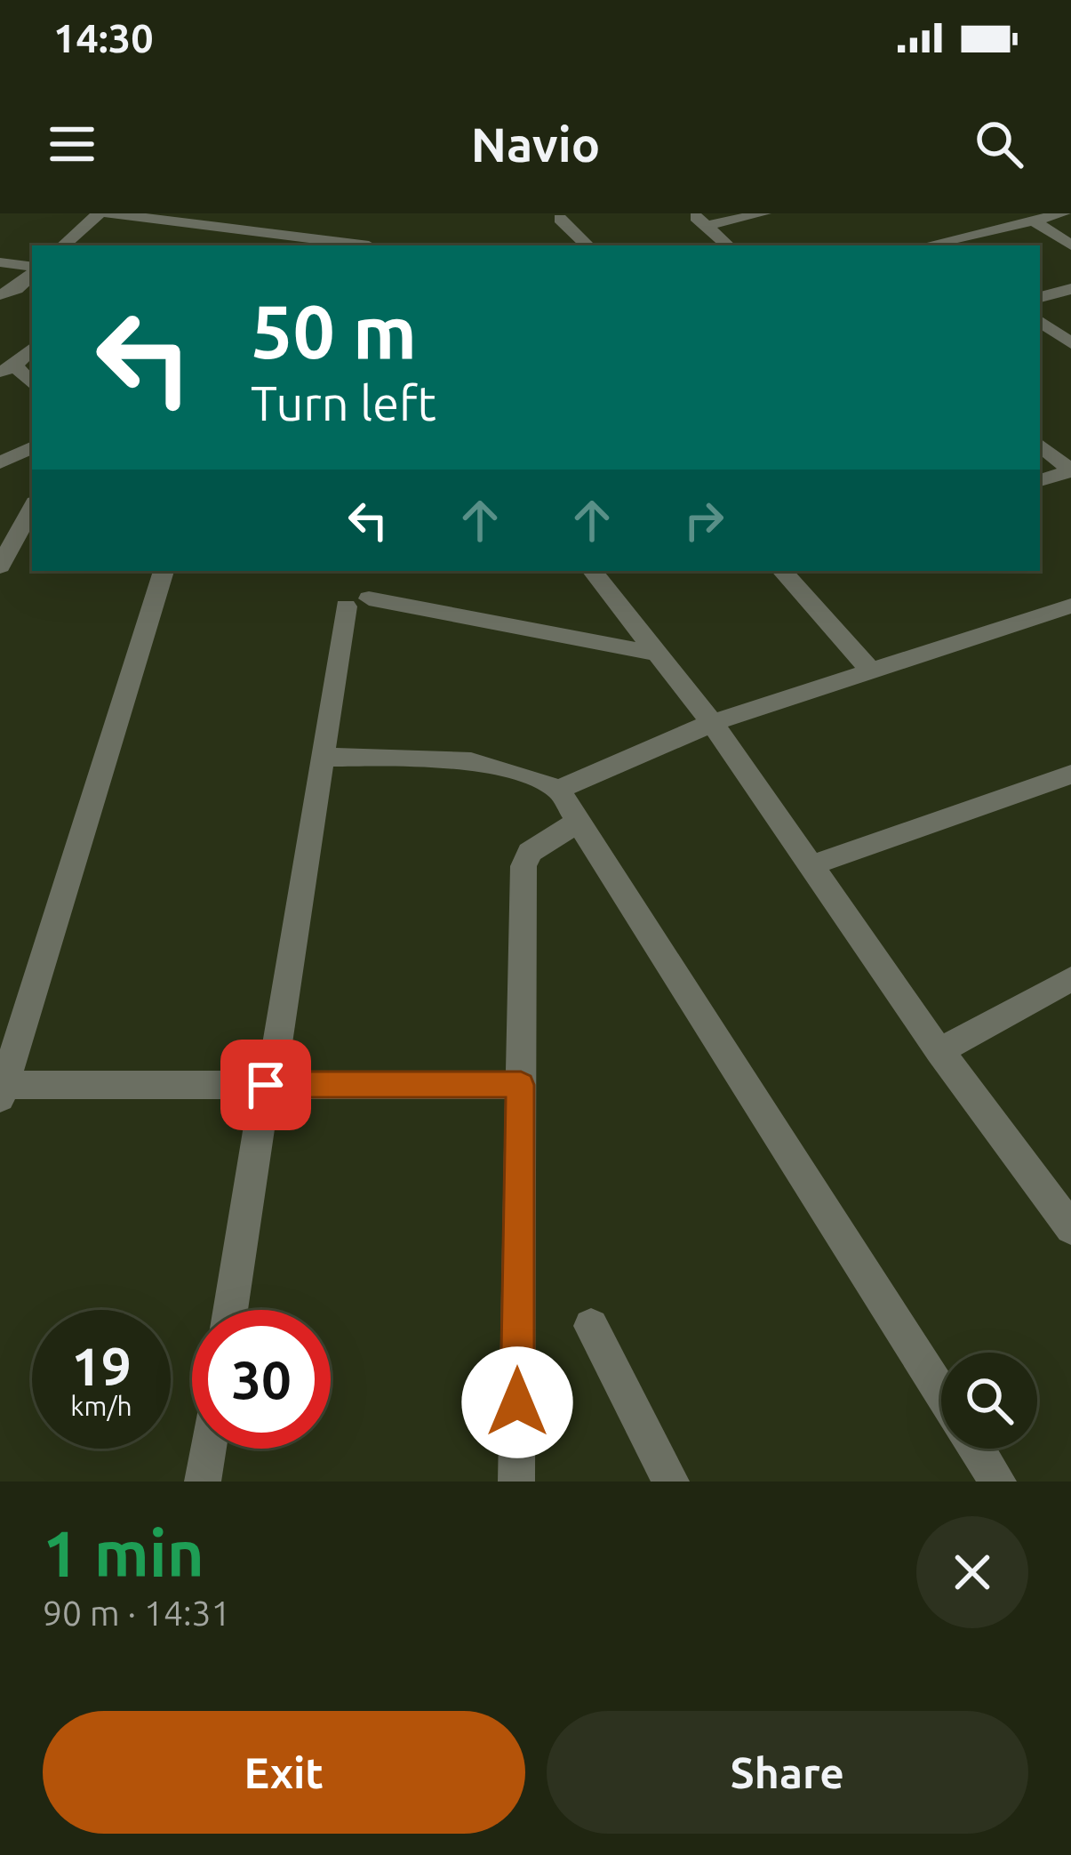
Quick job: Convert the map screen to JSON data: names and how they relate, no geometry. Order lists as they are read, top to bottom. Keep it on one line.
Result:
{"page":{"status":"14:30","header":"Navio","turn":["50 m","Turn left"],"speed":"19 km/h","limit":"30","heading":["1 min","90 m · 14:31"],"buttons":["Exit","Share"]}}
